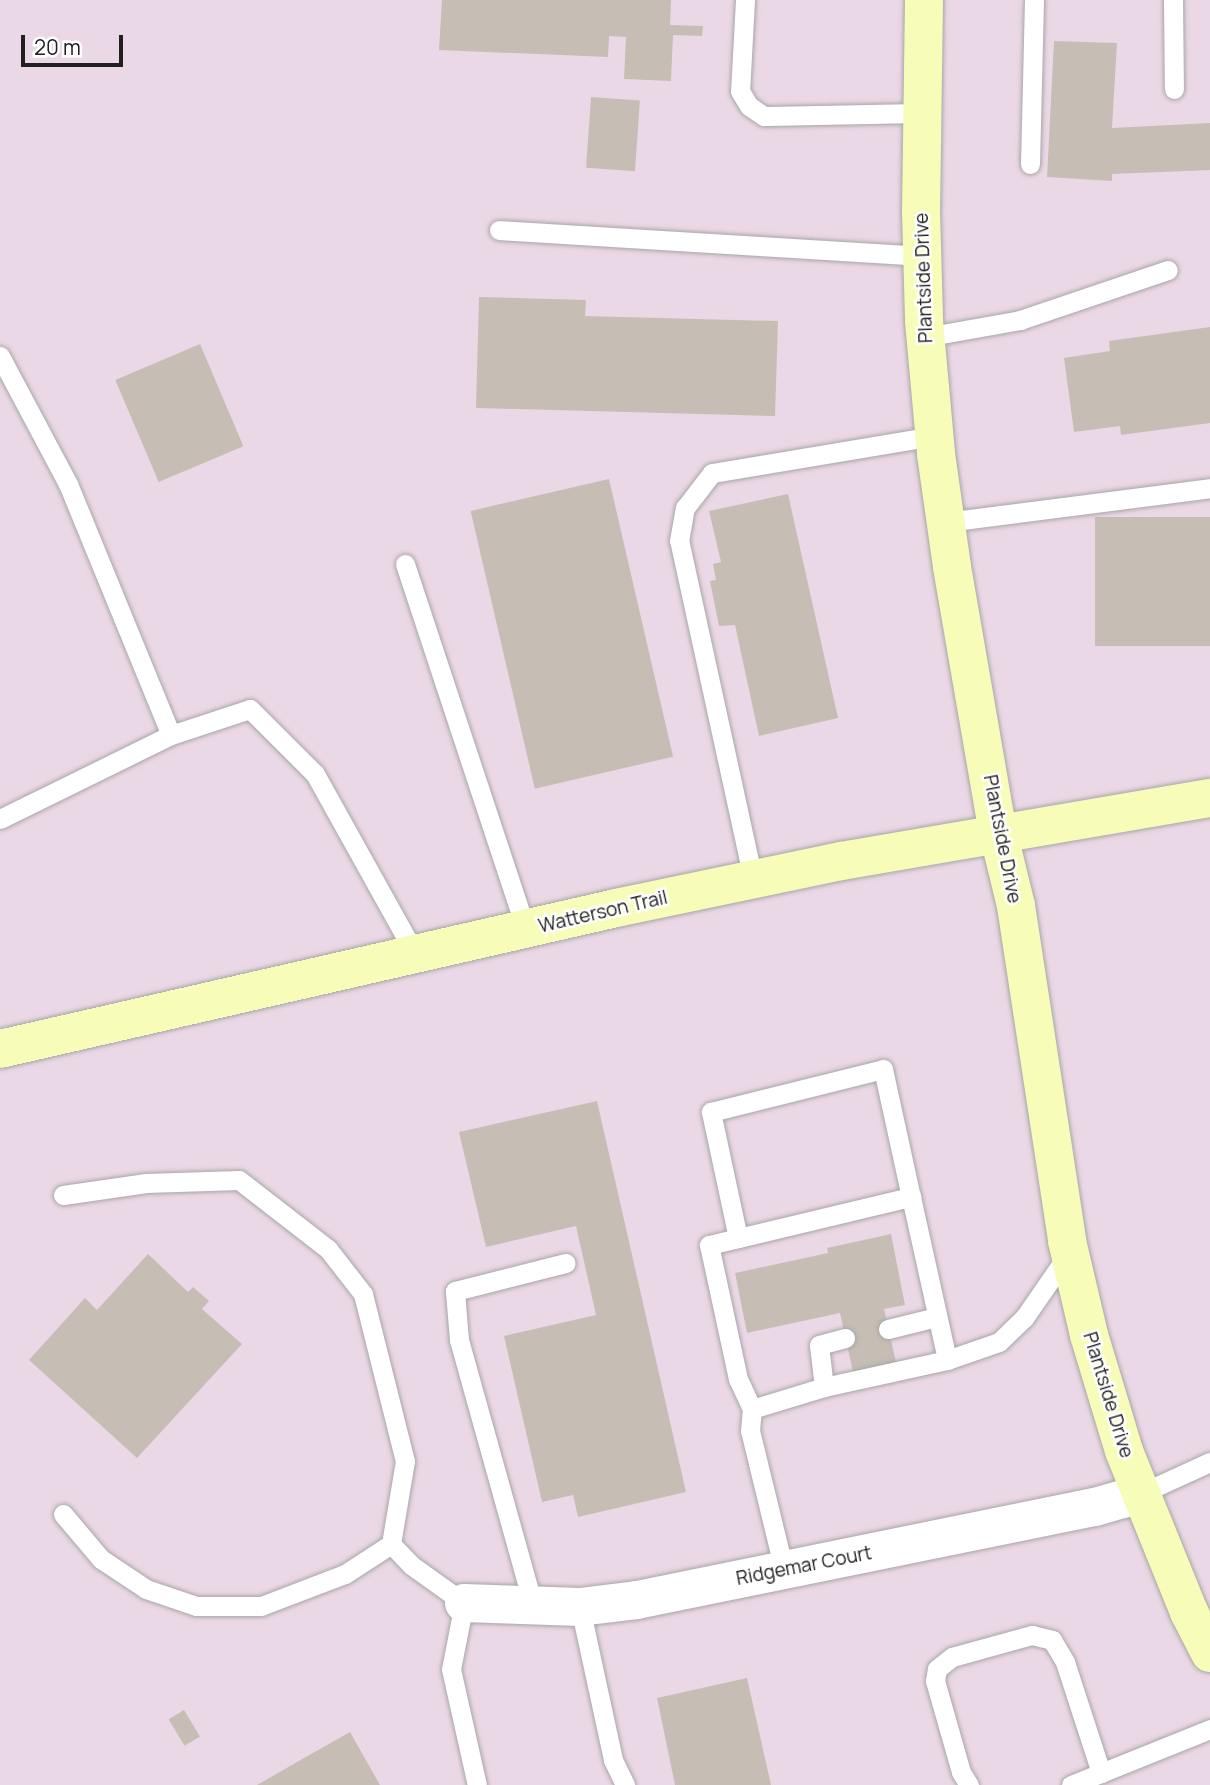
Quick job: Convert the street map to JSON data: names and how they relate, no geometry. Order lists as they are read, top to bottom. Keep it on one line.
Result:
{"streets":{"street":["Plantside Drive","Watterson Trail","Ridgemar Court"]},"crossings":[["Plantside Drive","Watterson Trail"],["Plantside Drive","Ridgemar Court"]],"scale_bar":"20 m"}
